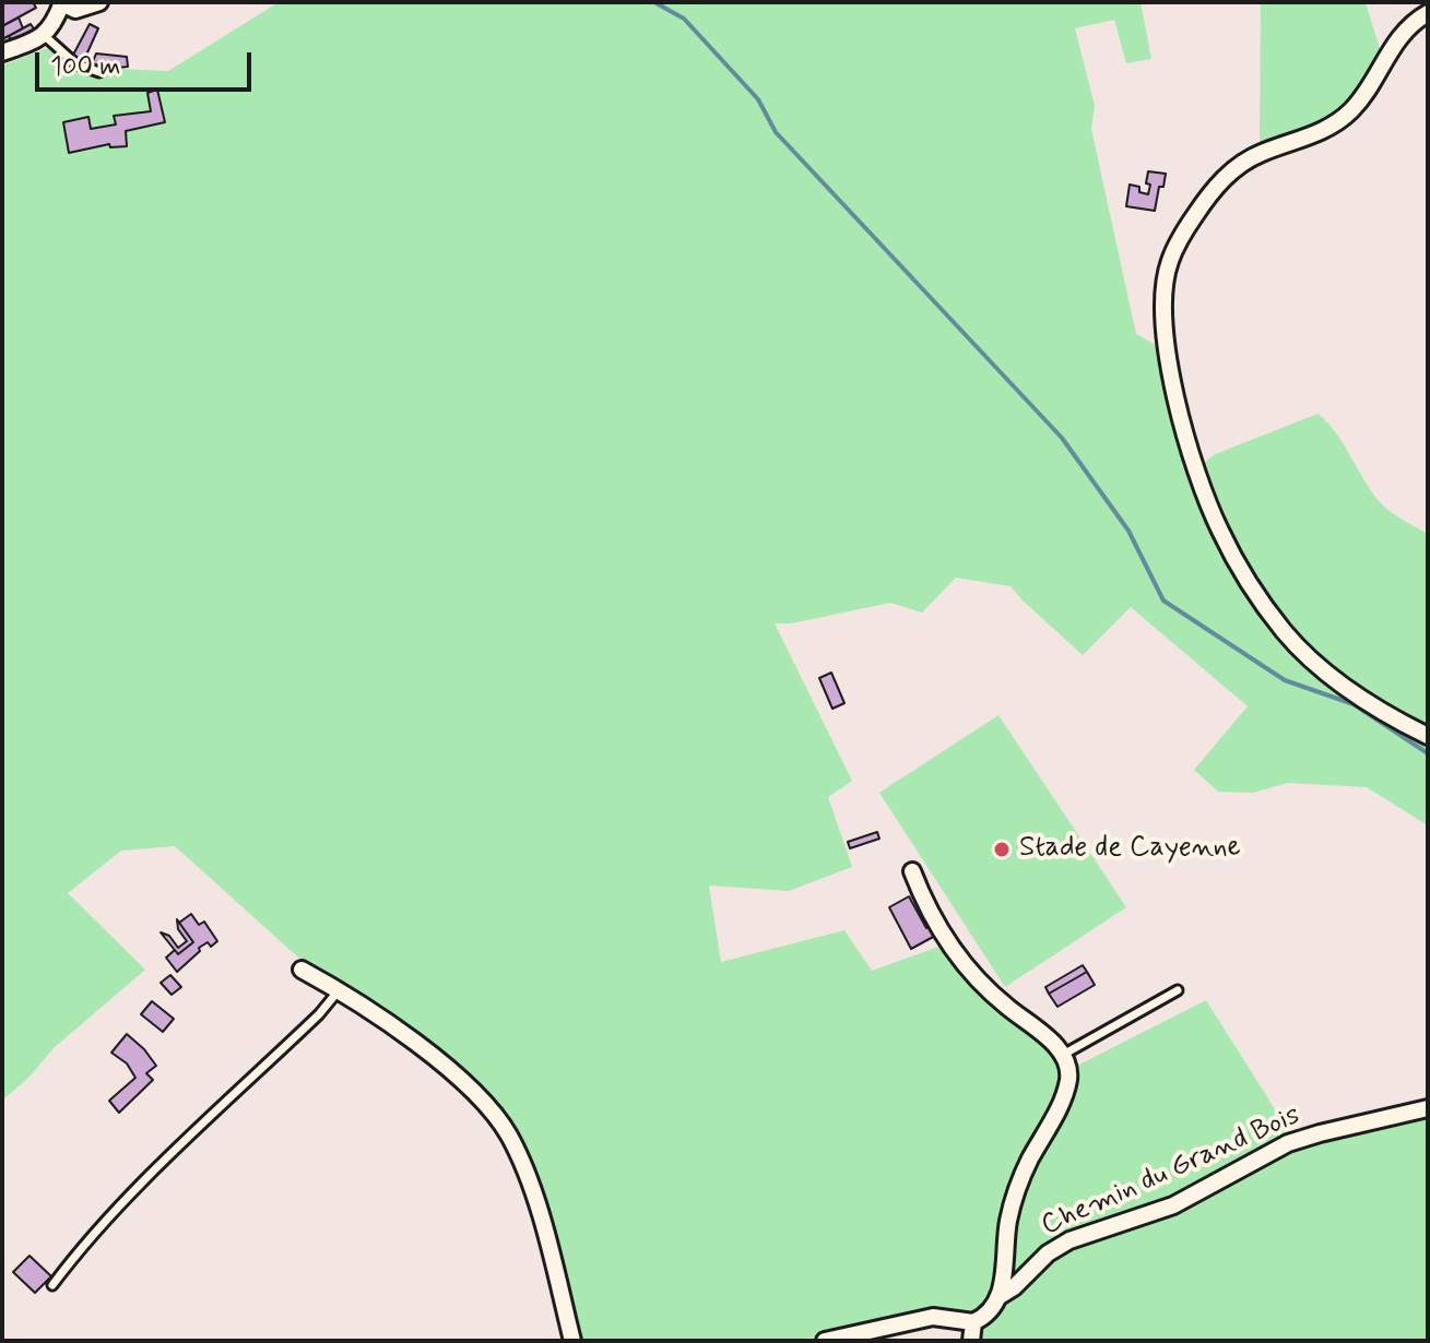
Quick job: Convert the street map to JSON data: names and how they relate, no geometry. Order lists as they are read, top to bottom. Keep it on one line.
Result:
{"streets":{"street":["Chemin du Grand Bois"]},"places":["Stade de Cayenne"],"scale_bar":"100 m"}
